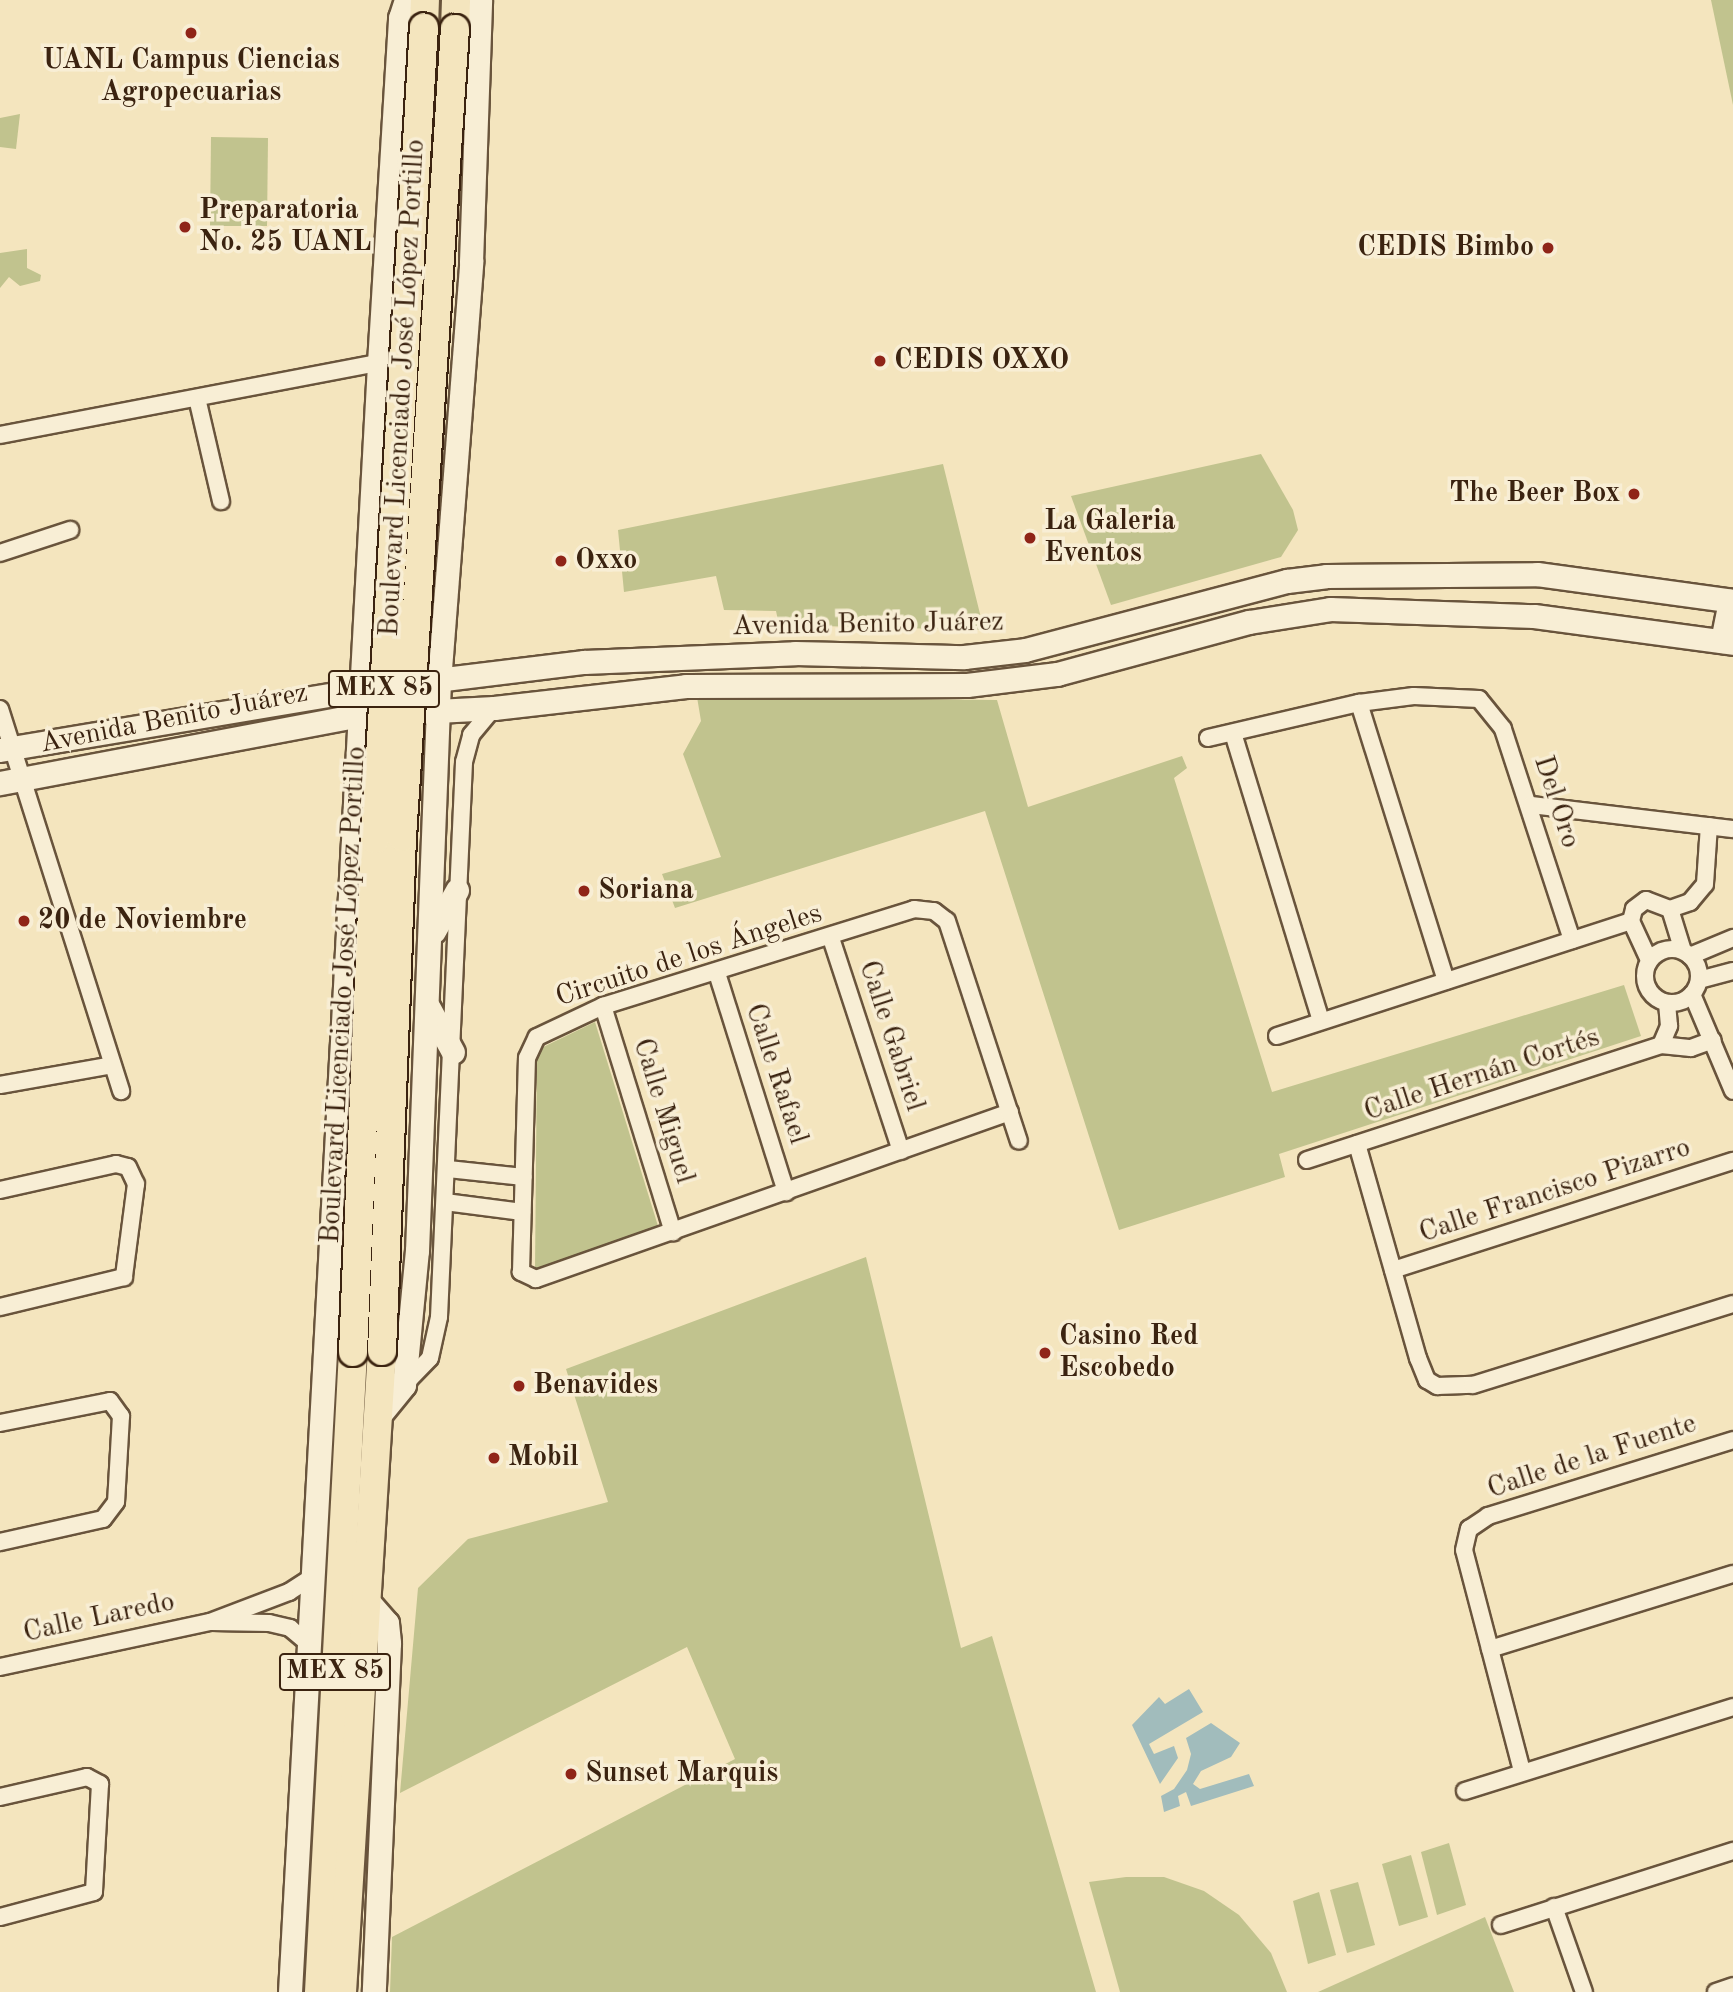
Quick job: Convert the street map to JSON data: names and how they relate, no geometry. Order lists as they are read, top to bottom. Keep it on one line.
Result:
{"streets":{"highway":["Boulevard Licenciado José López Portillo","MEX 85"],"street":["Avenida Benito Juárez","Del Oro","Circuito de los Ángeles","Calle Gabriel","Calle Rafael","Calle Hernán Cortés","Calle Miguel","Calle Francisco Pizarro","Calle de la Fuente","Calle Laredo"]},"crossings":[["Boulevard Licenciado José López Portillo","Avenida Benito Juárez"],["Boulevard Licenciado José López Portillo","Calle Laredo"],["Circuito de los Ángeles","Calle Gabriel"],["Circuito de los Ángeles","Calle Rafael"],["Circuito de los Ángeles","Calle Miguel"],["Calle Hernán Cortés","Calle Francisco Pizarro"]],"places":["UANL Campus Ciencias Agropecuarias","Preparatoria No. 25 UANL","CEDIS Bimbo","CEDIS OXXO","The Beer Box","La Galeria Eventos","Oxxo","Soriana","20 de Noviembre","Casino Red Escobedo","Benavides","Mobil","Sunset Marquis"]}
